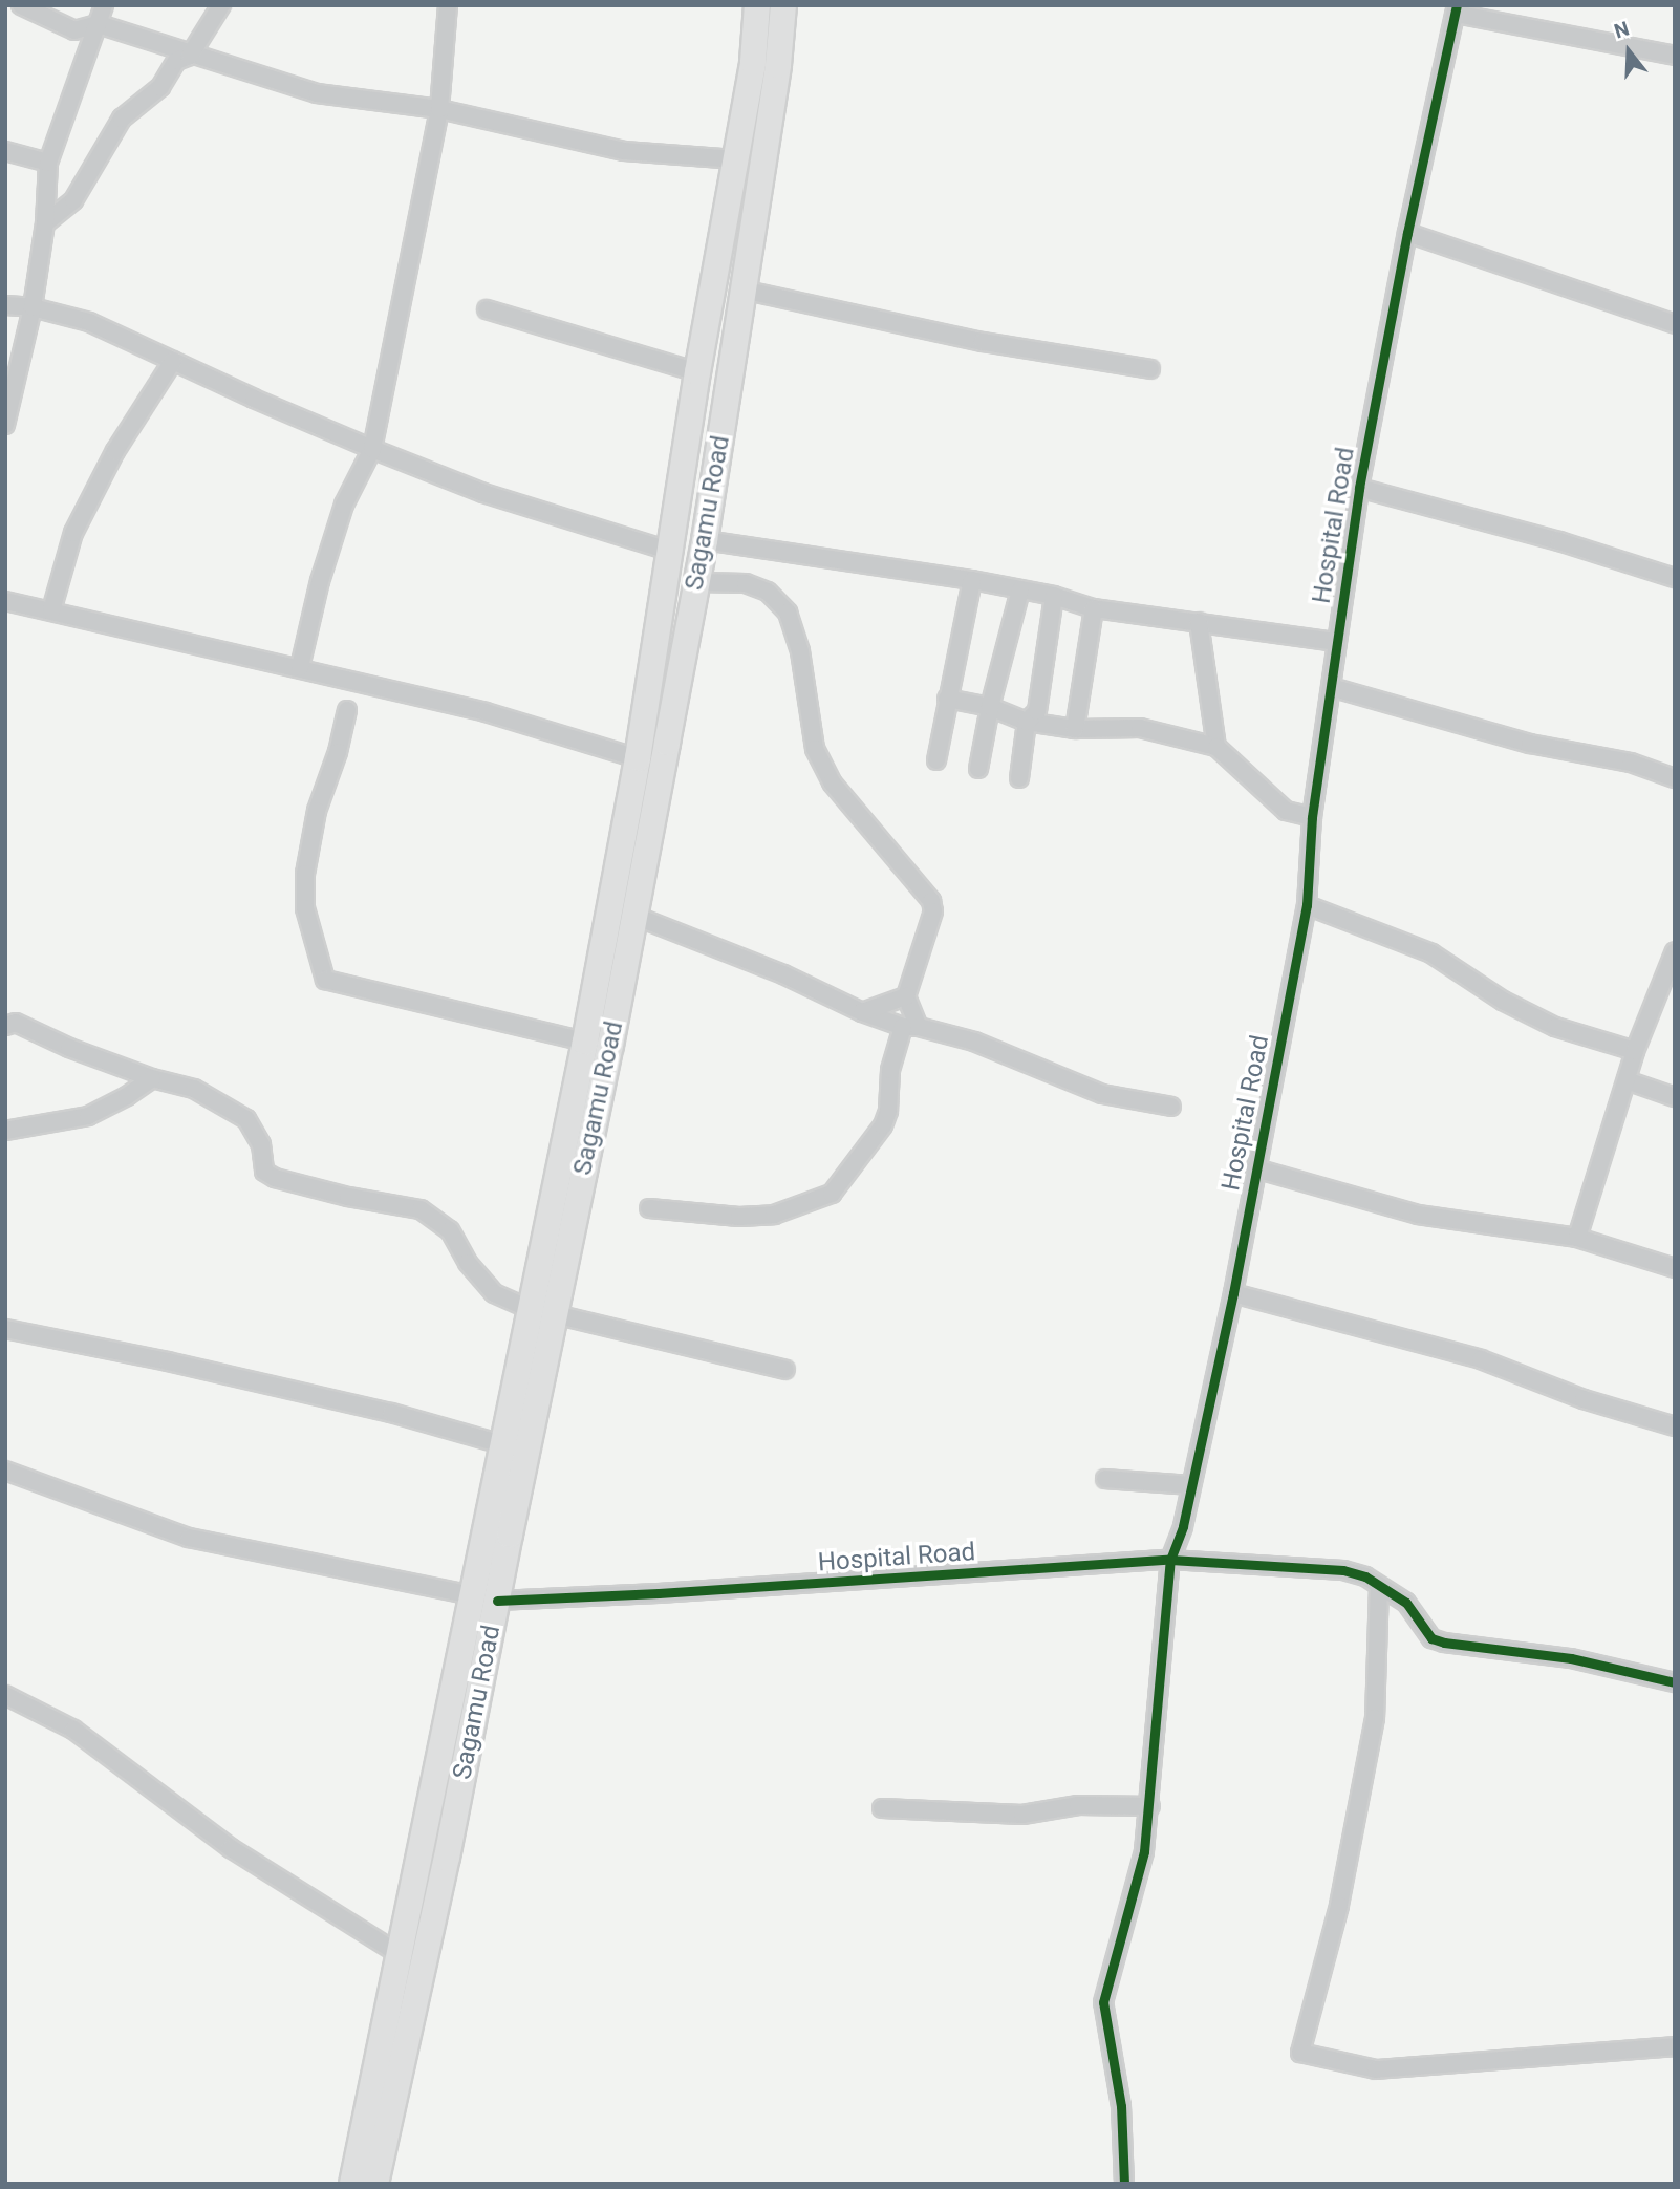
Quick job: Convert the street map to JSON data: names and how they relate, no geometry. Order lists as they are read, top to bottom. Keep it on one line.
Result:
{"streets":{"highway":["Sagamu Road"],"street":["Hospital Road"]},"crossings":[["Sagamu Road","Hospital Road"]],"north":"top"}
